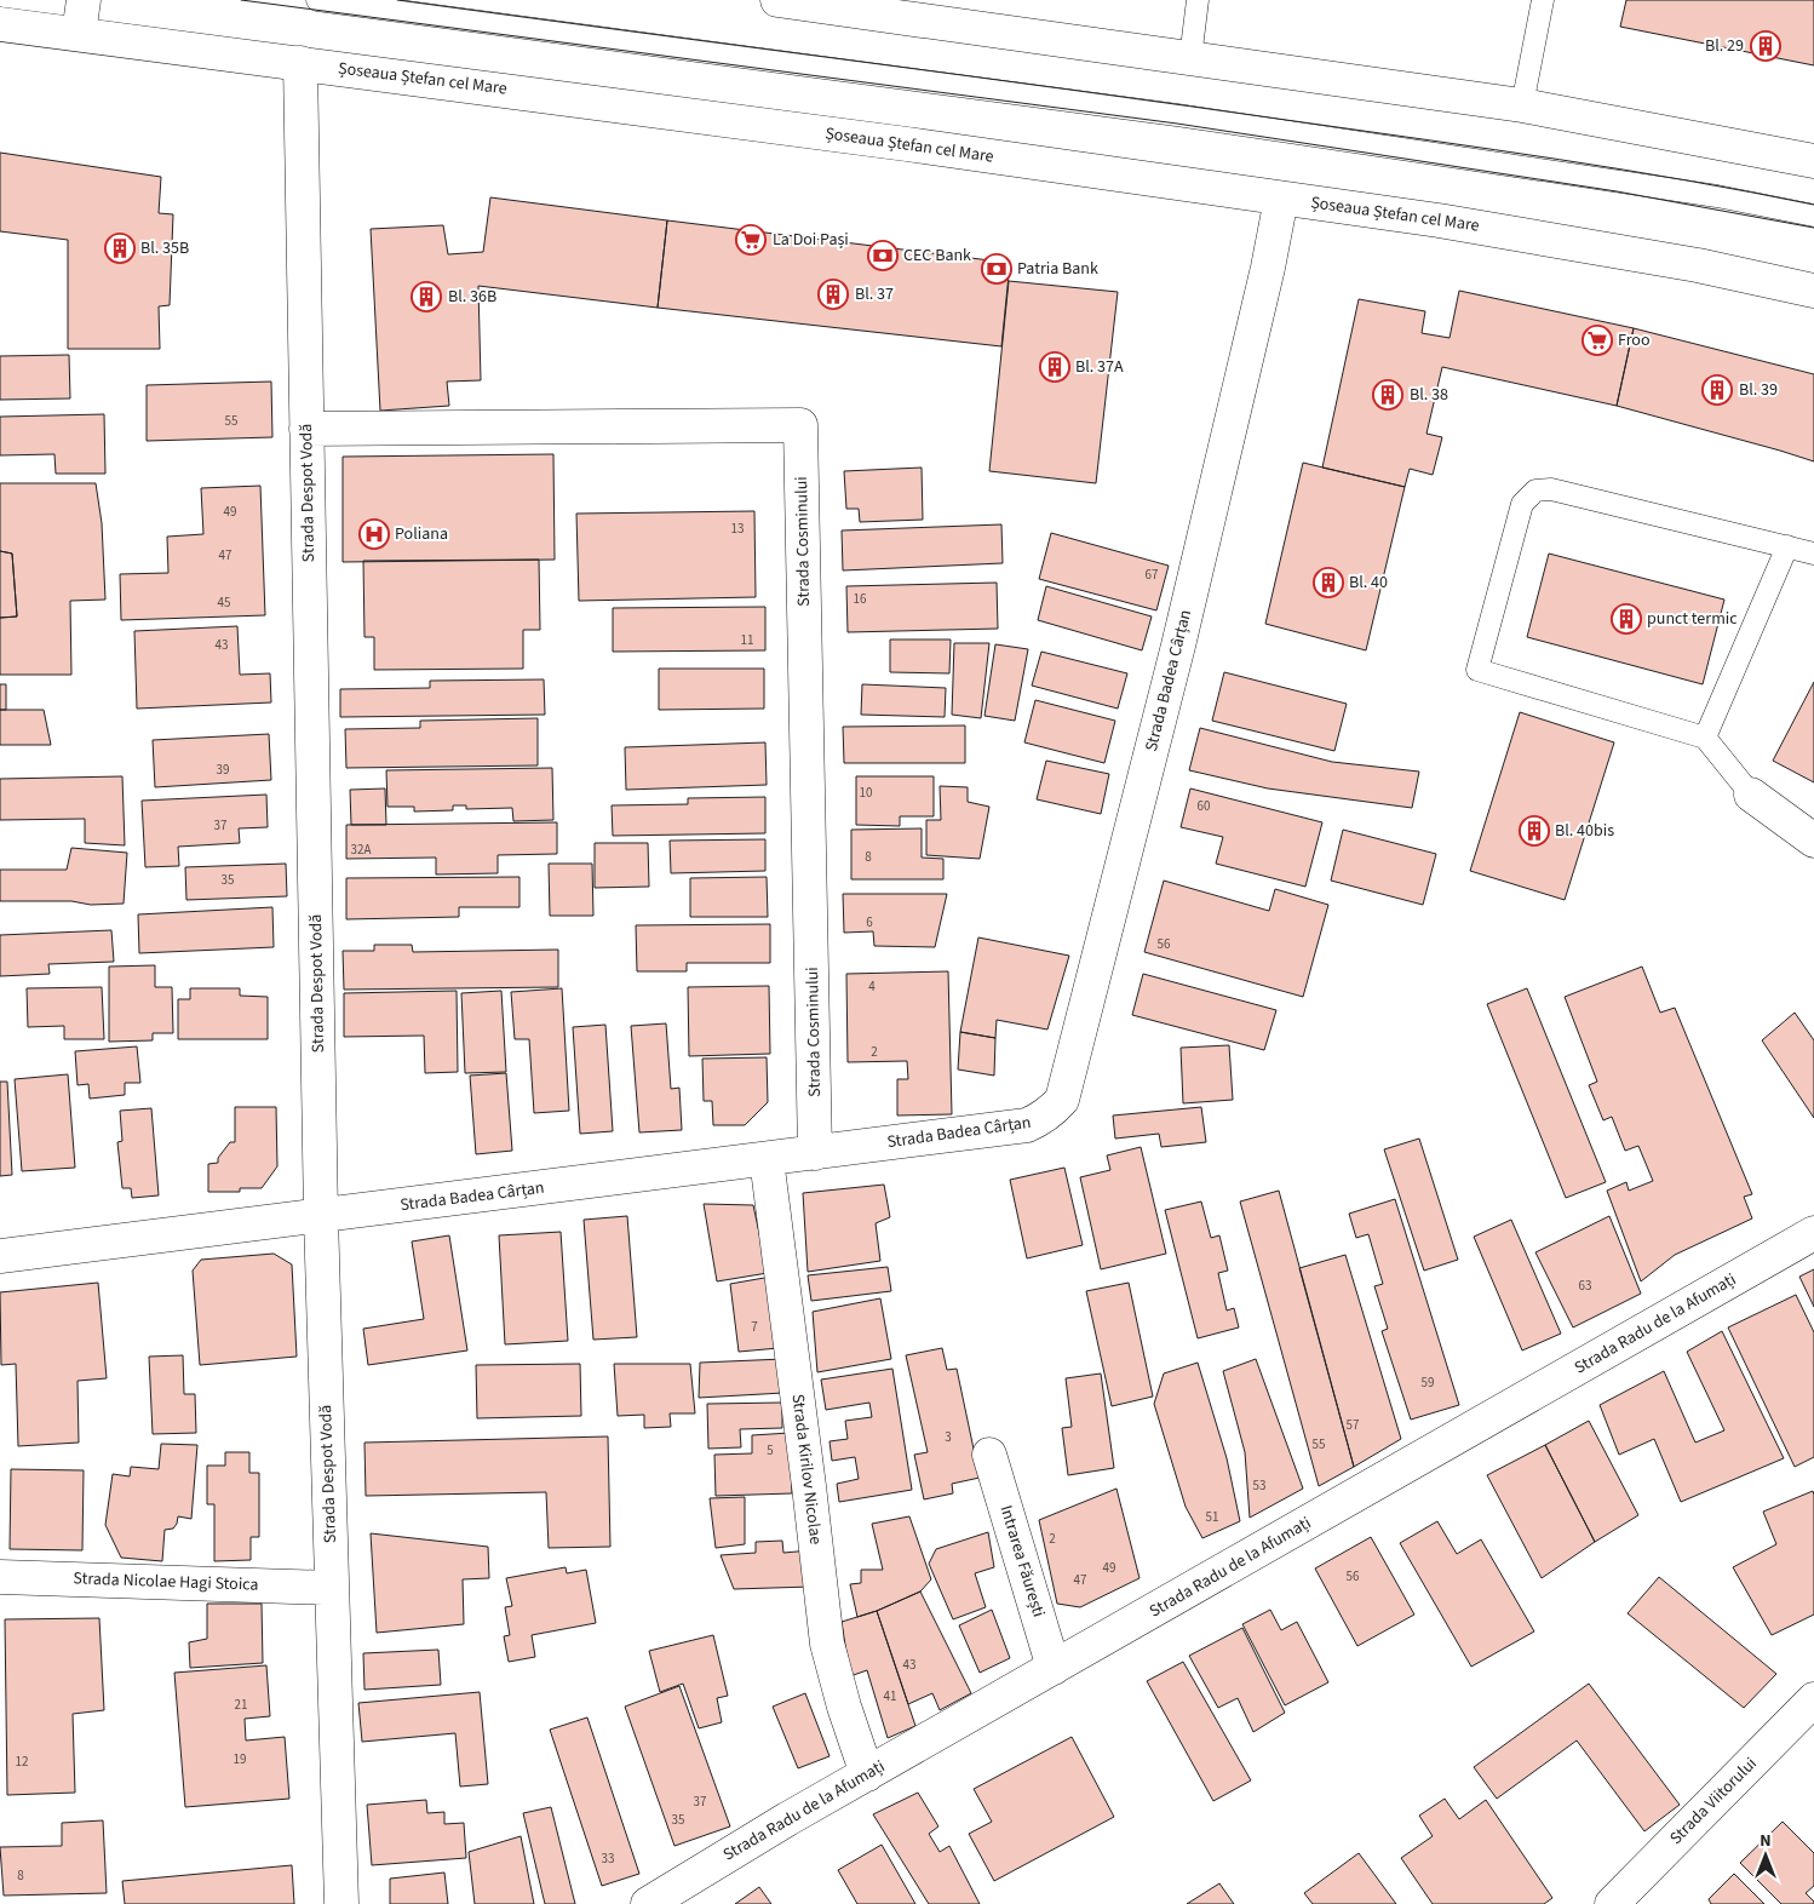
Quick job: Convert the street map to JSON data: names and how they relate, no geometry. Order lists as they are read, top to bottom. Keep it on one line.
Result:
{"streets":{"street":["Șoseaua Ștefan cel Mare","Strada Despot Vodă","Strada Cosminului","Strada Badea Cârțan","Strada Radu de la Afumați","Strada Kirilov Nicolae","Intrarea Făurești","Strada Nicolae Hagi Stoica","Strada Viitorului"]},"crossings":[["Șoseaua Ștefan cel Mare","Strada Despot Vodă"],["Șoseaua Ștefan cel Mare","Strada Badea Cârțan"],["Strada Despot Vodă","Strada Cosminului"],["Strada Despot Vodă","Strada Badea Cârțan"],["Strada Despot Vodă","Strada Nicolae Hagi Stoica"],["Strada Cosminului","Strada Badea Cârțan"],["Strada Badea Cârțan","Strada Kirilov Nicolae"],["Strada Radu de la Afumați","Strada Kirilov Nicolae"],["Strada Radu de la Afumați","Intrarea Făurești"]],"places":{"building":["Bl. 29","Bl. 35B","Bl. 37","Bl. 36B","Bl. 37A","Bl. 39","Bl. 38","Bl. 40","punct termic","Bl. 40bis"],"supermarket":["La Doi Pași","Froo"],"bank":["CEC Bank","Patria Bank"],"hospital":["Poliana"]},"house_numbers":["55","49","13","47","67","16","45","11","43","39","10","60","37","32A","8","35","6","56","4","2","63","7","59","57","3","55","5","53","51","2","49","56","47","43","41","21","19","12","37","35","33","8"],"north":"top"}
